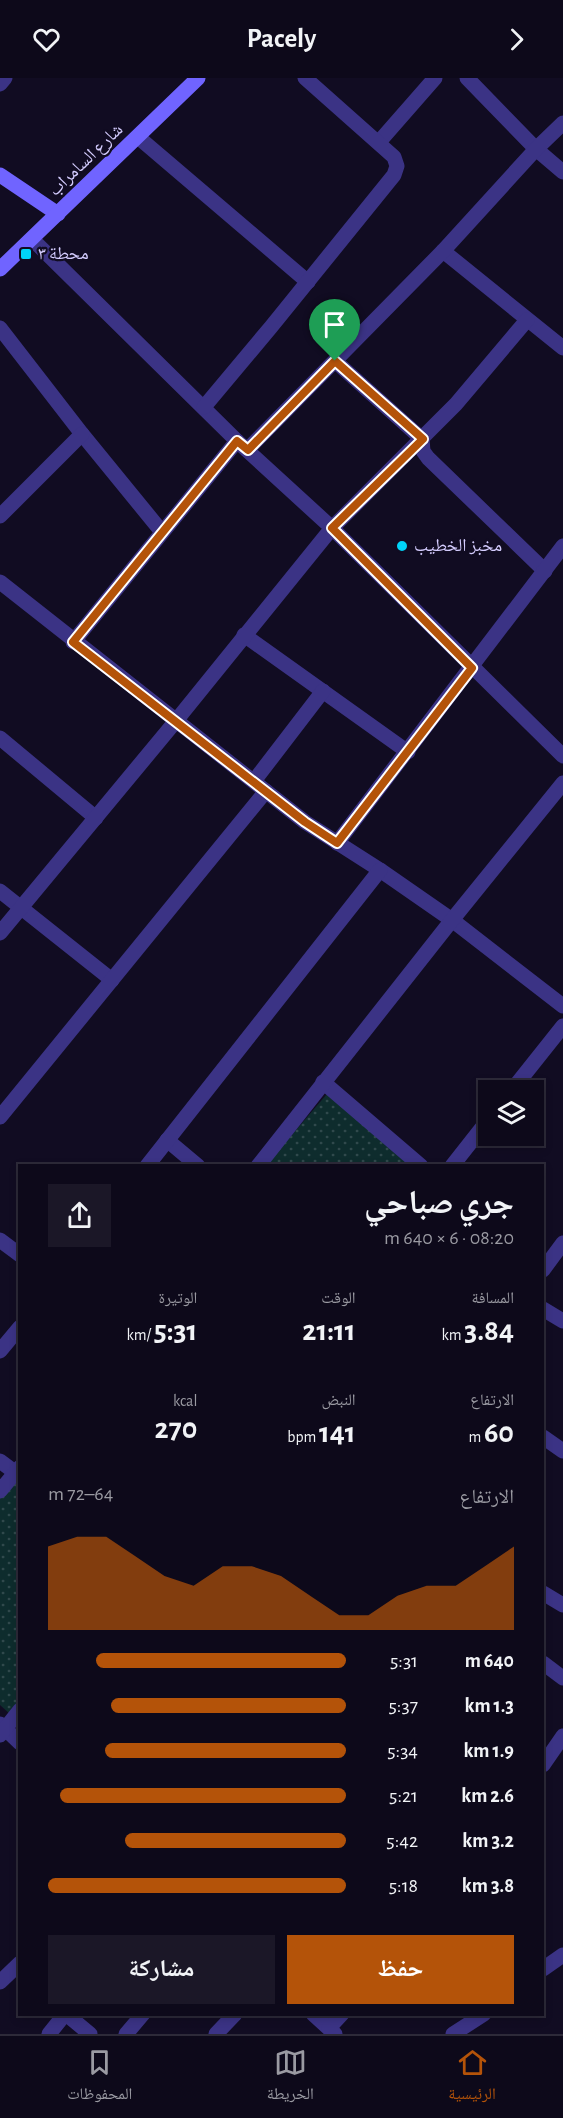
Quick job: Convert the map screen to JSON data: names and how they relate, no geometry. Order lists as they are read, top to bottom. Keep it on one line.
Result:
{"streets":{"street":["شارع السامراب"]},"places":{"transit":["محطة ٣"],"other":["مخبز الخطيب"]},"page":{"header":"Pacely","heading":["جري صباحي","08:20 · 6 × 640 m"],"stats":[["المسافة","3.84 km"],["الوقت","21:11"],["الوتيرة","5:31 /km"],["الارتفاع","60 m"],["النبض","141 bpm"],["kcal","270"]],"chart":["الارتفاع","64–72 m"],"list":[{"name":"640 m","note":"5:31"},{"name":"1.3 km","note":"5:37"},{"name":"1.9 km","note":"5:34"},{"name":"2.6 km","note":"5:21"},{"name":"3.2 km","note":"5:42"},{"name":"3.8 km","note":"5:18"}],"buttons":["حفظ","مشاركة"],"tabs":["الرئيسية","الخريطة","المحفوظات"]}}
